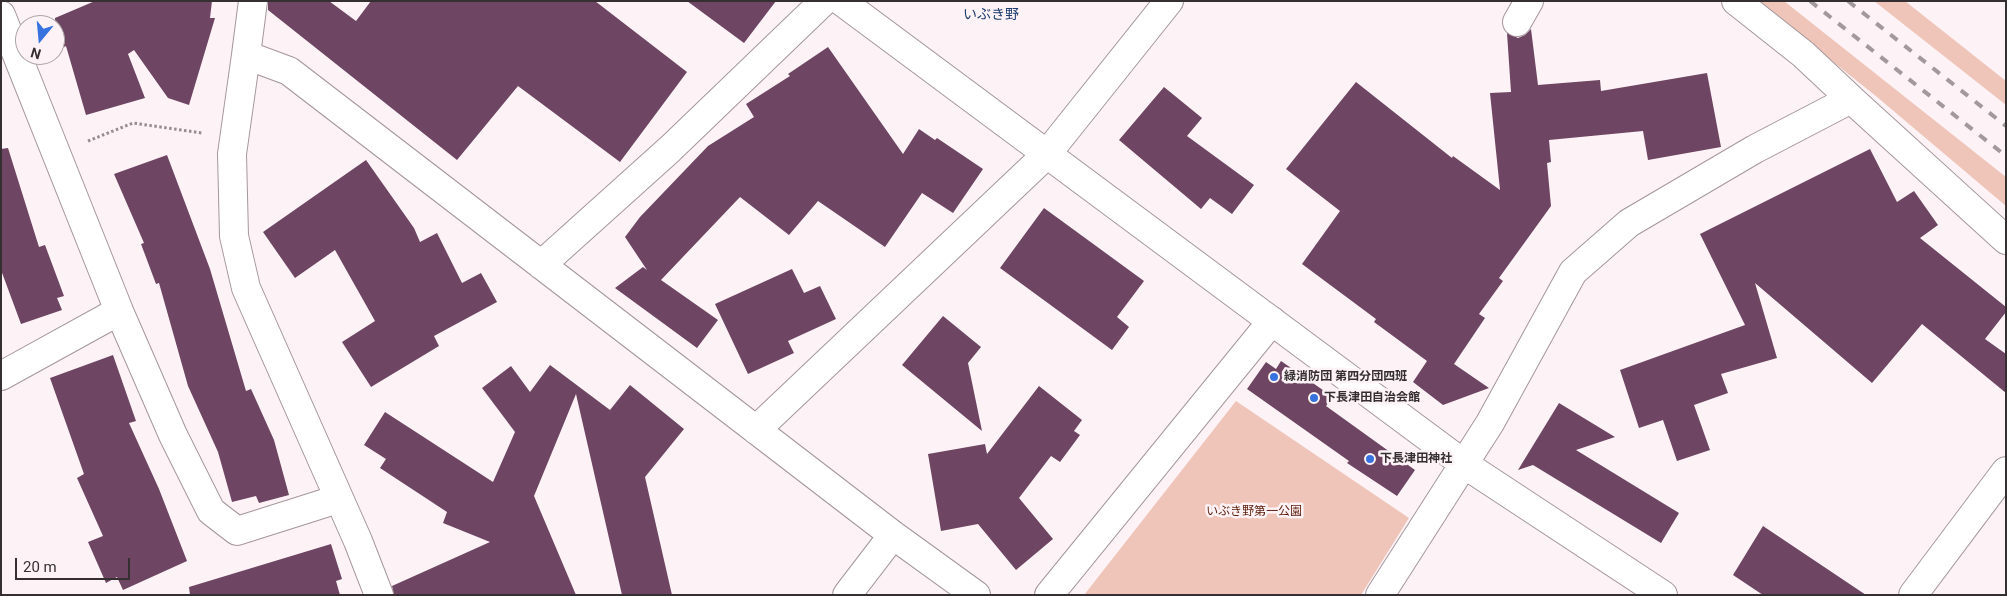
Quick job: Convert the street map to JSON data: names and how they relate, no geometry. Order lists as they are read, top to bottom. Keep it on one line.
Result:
{"districts":["いぶき野"],"parks":["いぶき野第一公園"],"places":["緑消防団 第四分団四班","下長津田自治会館","下長津田神社"],"scale_bar":"20 m","north":"bottom"}
